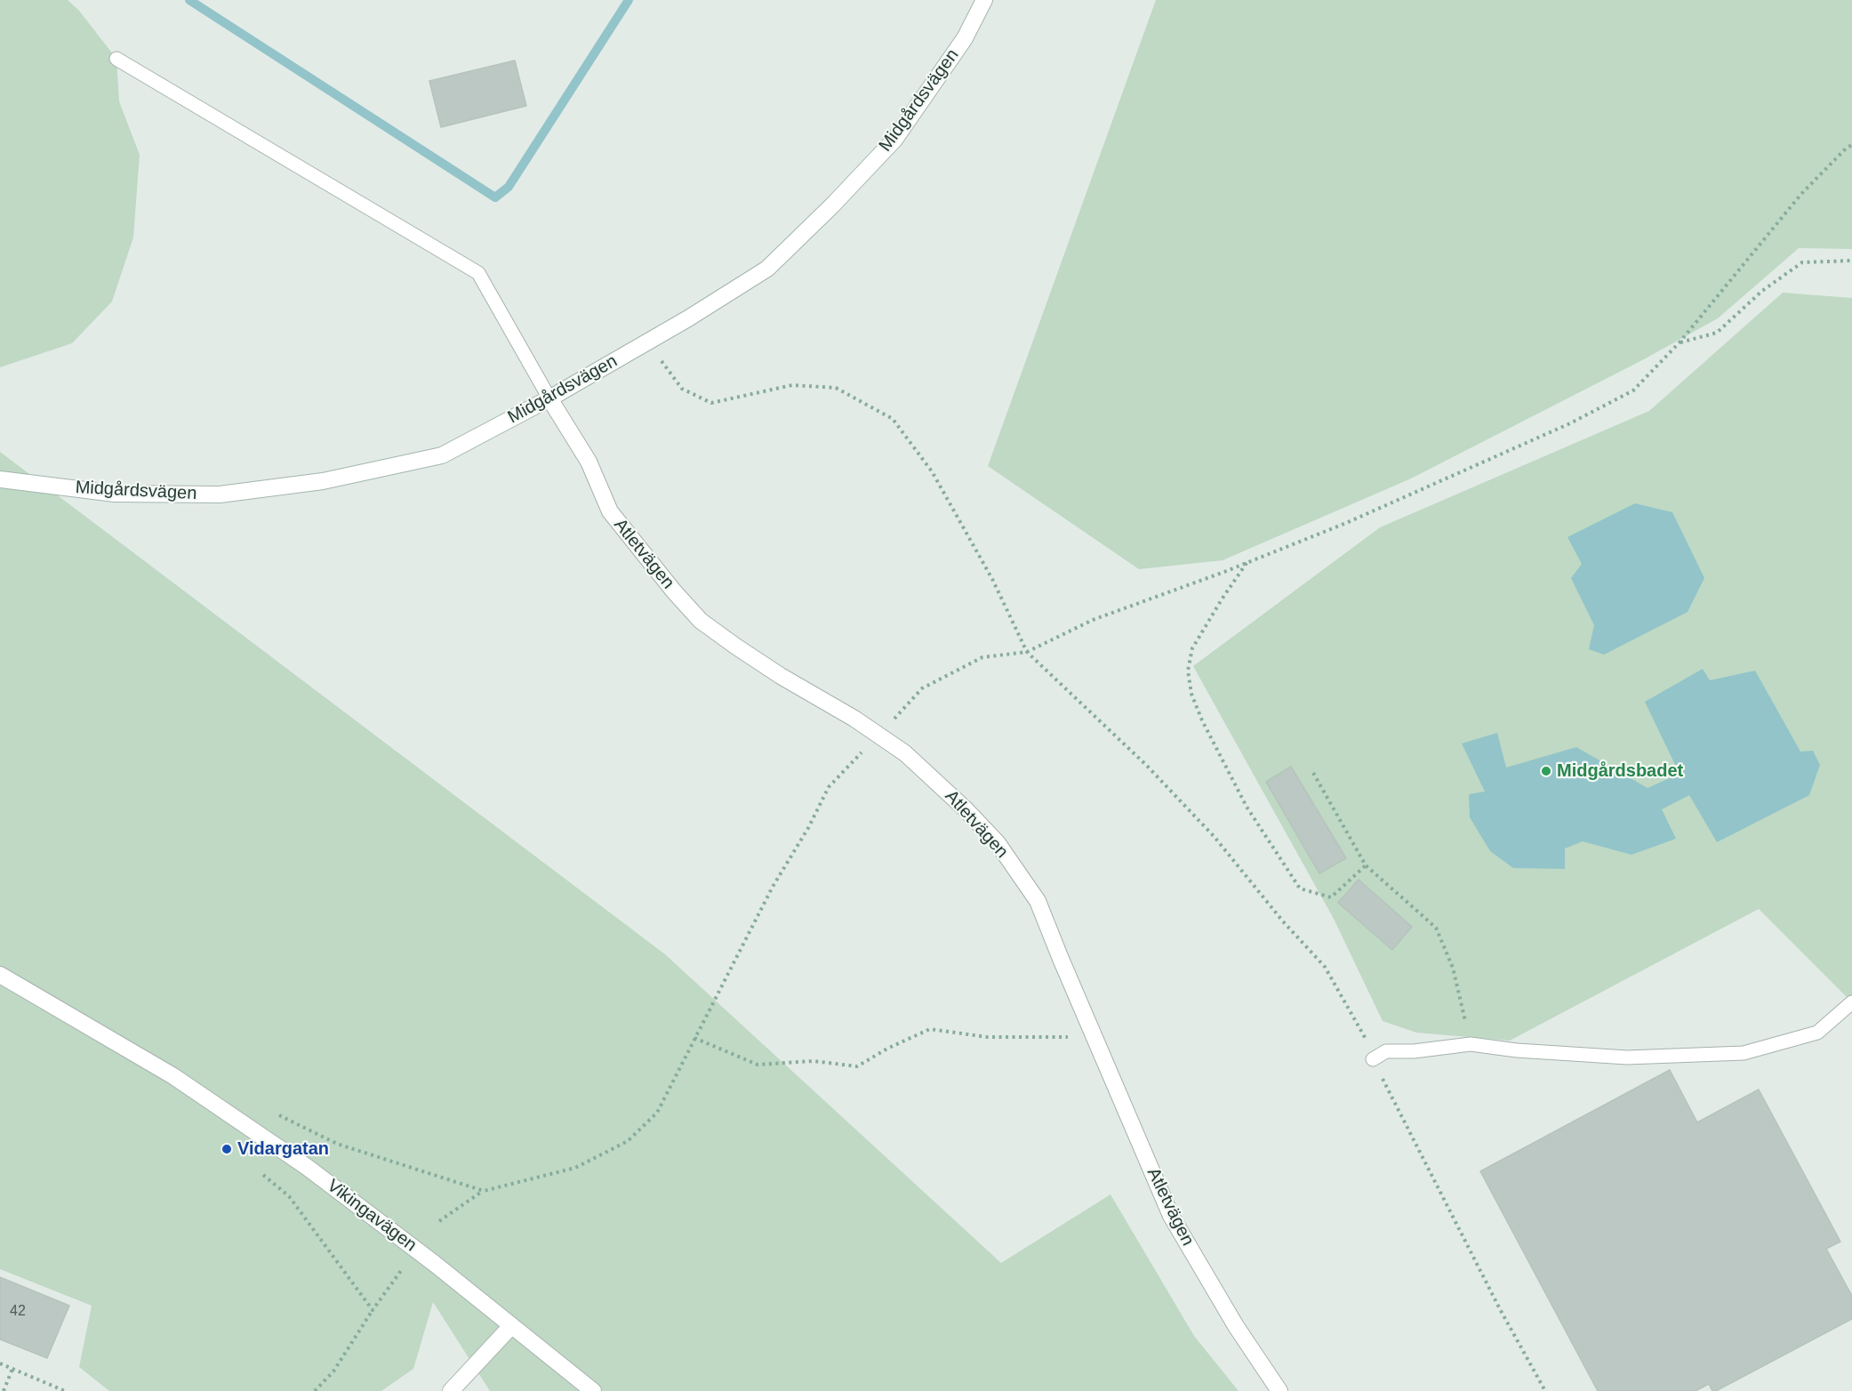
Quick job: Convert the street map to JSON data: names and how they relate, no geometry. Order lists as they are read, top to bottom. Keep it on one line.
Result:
{"streets":{"street":["Midgårdsvägen","Atletvägen","Vikingavägen"]},"crossings":[["Midgårdsvägen","Atletvägen"]],"places":["Midgårdsbadet","Vidargatan"],"house_numbers":["42"]}
